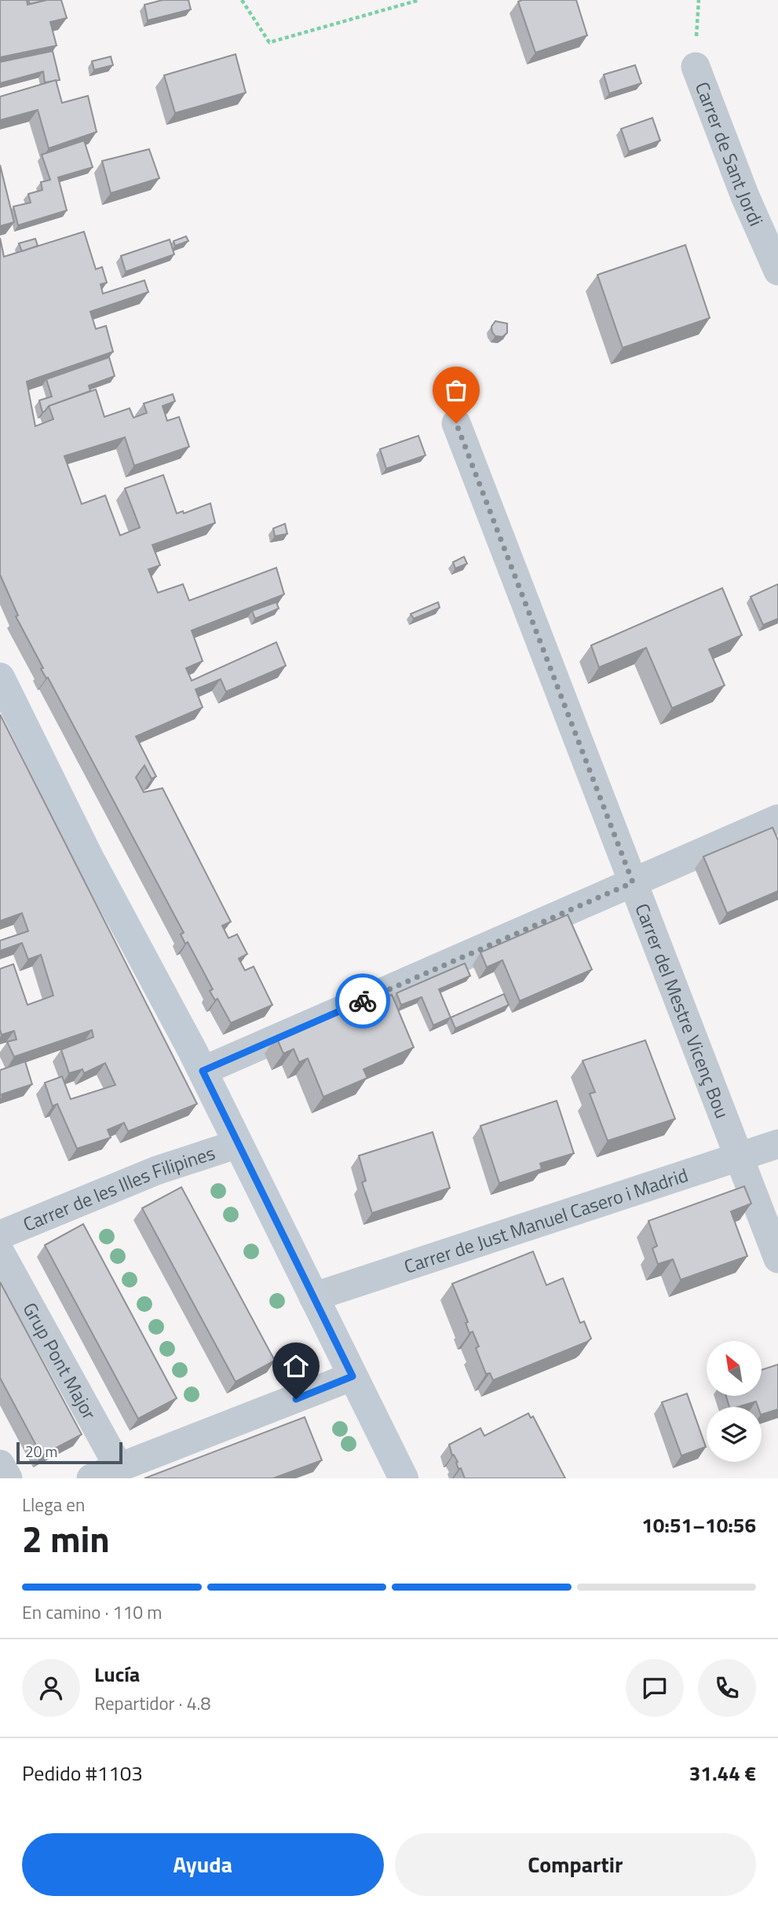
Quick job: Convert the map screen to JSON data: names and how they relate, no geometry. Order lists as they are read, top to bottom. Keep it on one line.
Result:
{"streets":{"street":["Carrer de Sant Jordi","Carrer del Mestre Vicenç Bou","Carrer de les Illes Filipines","Carrer de Just Manuel Casero i Madrid","Grup Pont Major"]},"crossings":[["Carrer del Mestre Vicenç Bou","Carrer de Just Manuel Casero i Madrid"]],"scale_bar":"20 m","north":"top left","page":{"scale":"20 m","heading":["2 min","Llega en","10:51–10:56"],"panel":["Lucía","Repartidor · 4.8","Pedido #1103","31.44 €"],"bar":"En camino · 110 m","buttons":["Ayuda","Compartir"]}}
